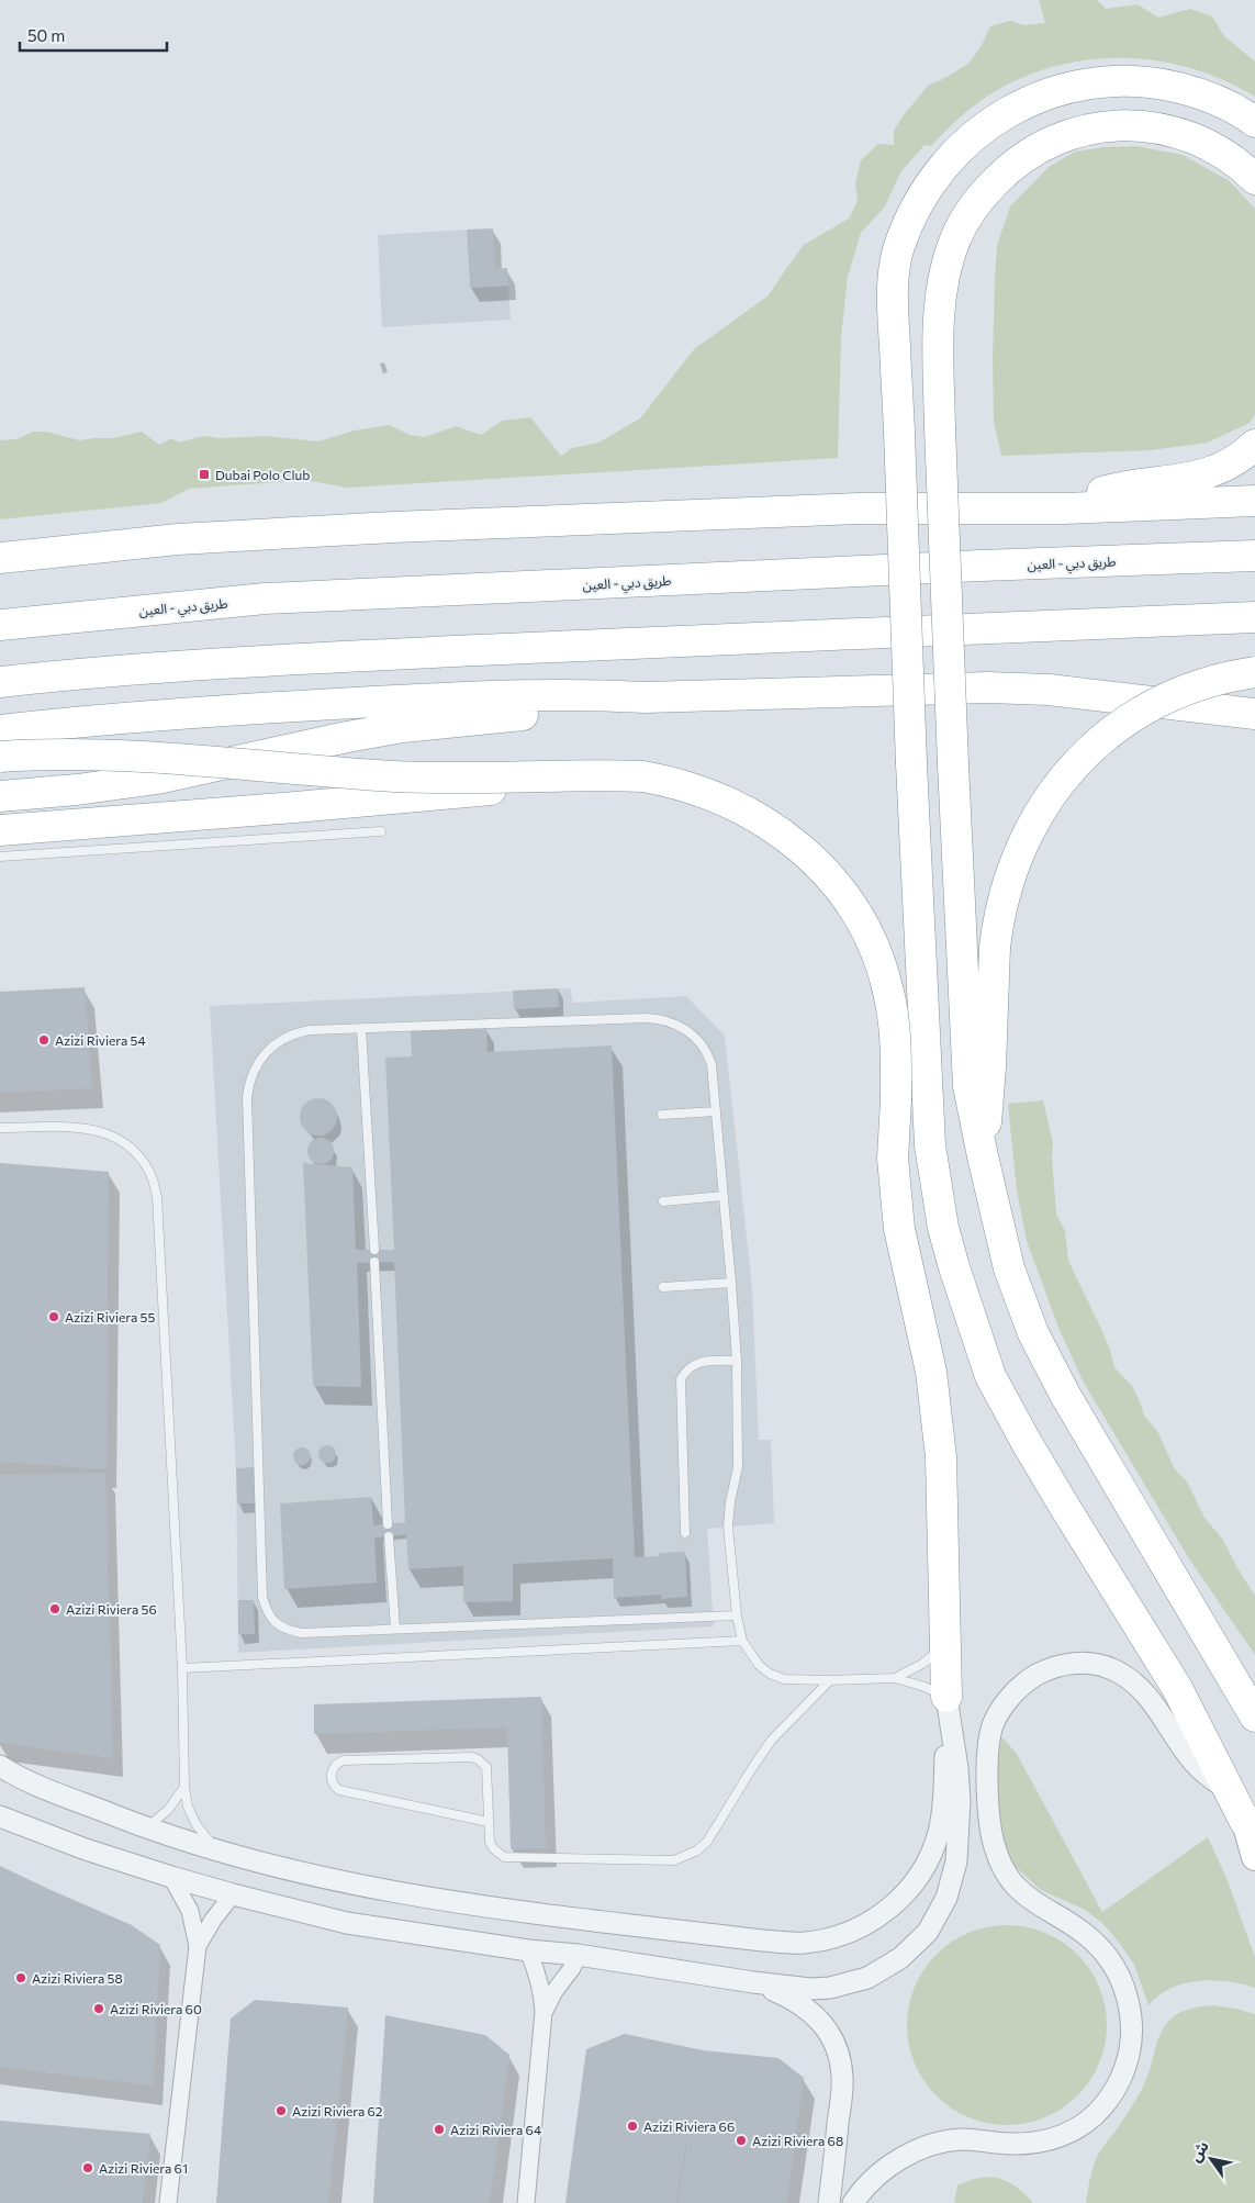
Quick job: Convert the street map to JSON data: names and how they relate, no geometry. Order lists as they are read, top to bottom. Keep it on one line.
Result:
{"streets":{"highway":["طريق دبي - العين"]},"places":{"transit":["Dubai Polo Club"],"other":["Azizi Riviera 54","Azizi Riviera 55","Azizi Riviera 56","Azizi Riviera 58","Azizi Riviera 60","Azizi Riviera 62","Azizi Riviera 66","Azizi Riviera 64","Azizi Riviera 68","Azizi Riviera 61"]},"scale_bar":"50 m","north":"top left"}
